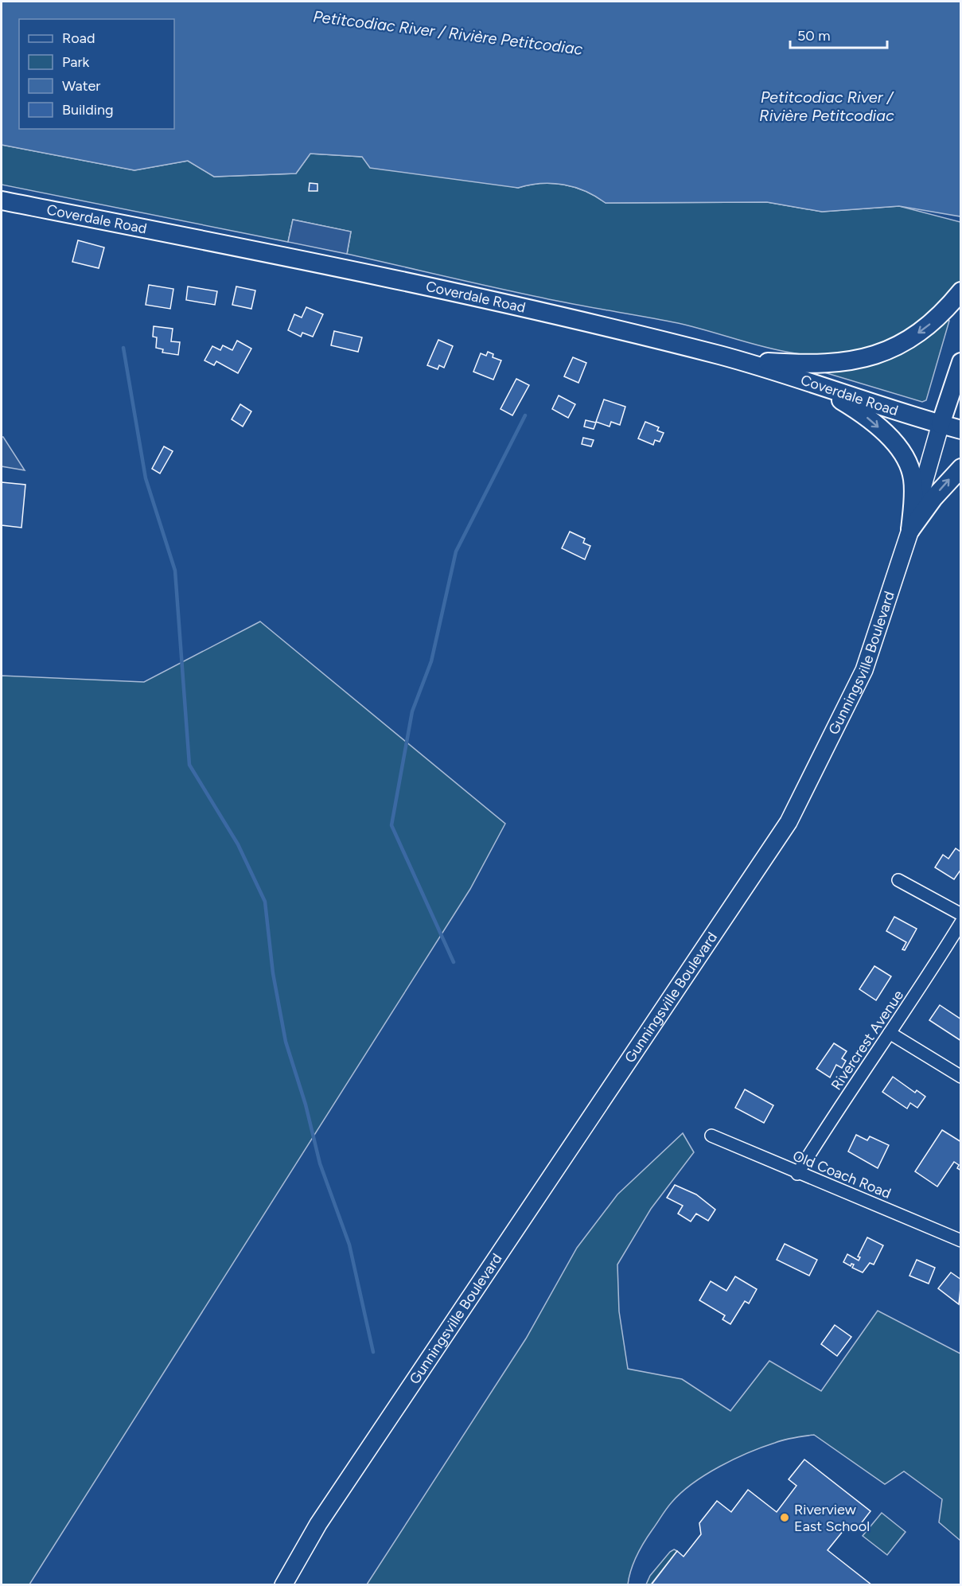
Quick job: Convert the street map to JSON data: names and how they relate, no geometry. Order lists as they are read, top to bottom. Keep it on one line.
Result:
{"streets":{"main road":["Coverdale Road","Gunningsville Boulevard"],"street":["Rivercrest Avenue","Old Coach Road"]},"crossings":[["Coverdale Road","Gunningsville Boulevard"],["Rivercrest Avenue","Old Coach Road"]],"water":["Petitcodiac River / Rivière Petitcodiac"],"places":["Riverview East School"],"legend":["Road","Park","Water","Building"],"scale_bar":"50 m"}
